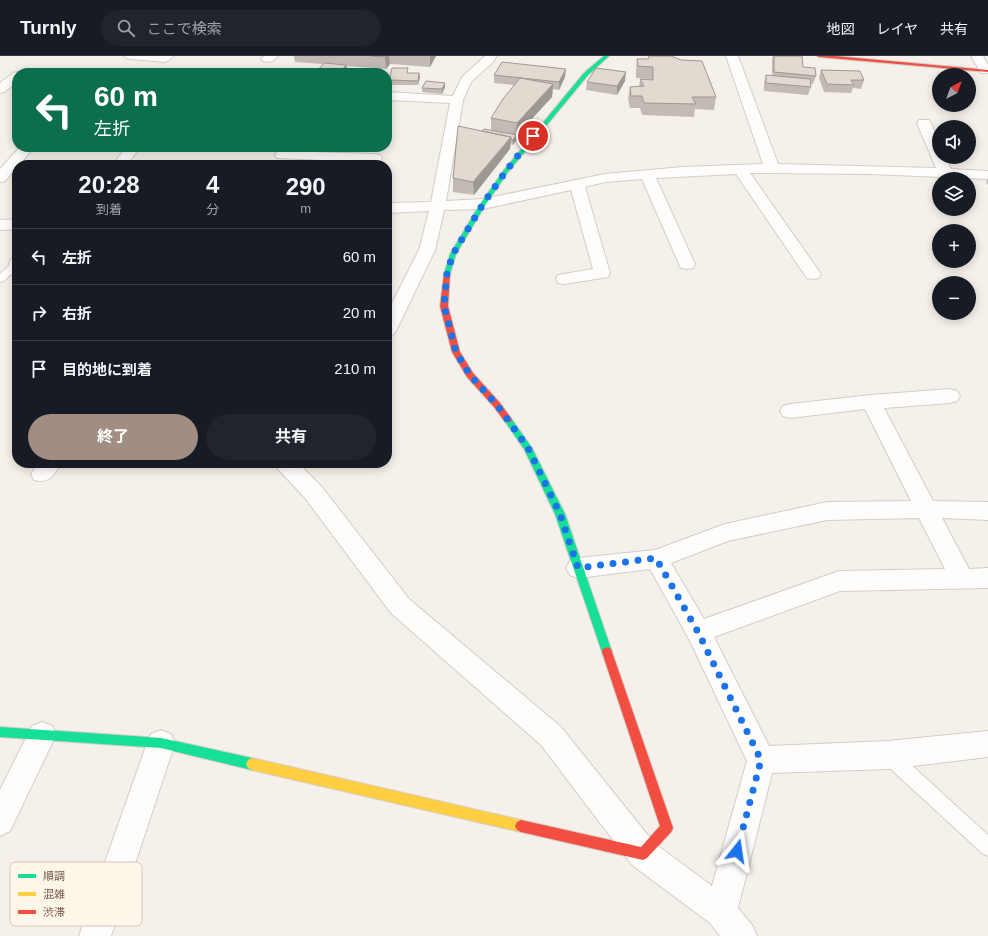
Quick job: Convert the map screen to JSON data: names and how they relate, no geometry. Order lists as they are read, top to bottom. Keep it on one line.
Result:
{"legend":["順調","混雑","渋滞"],"north":"top right","page":{"header":"Turnly","search":"ここで検索","nav":["地図","レイヤ","共有"],"map_buttons":["+","−"],"turn":["60 m","左折"],"eta":["20:28","到着","4","分","290","m"],"list":[{"name":"左折","value":"60 m"},{"name":"右折","value":"20 m"},{"name":"目的地に到着","value":"210 m"}],"buttons":["終了","共有"]}}
